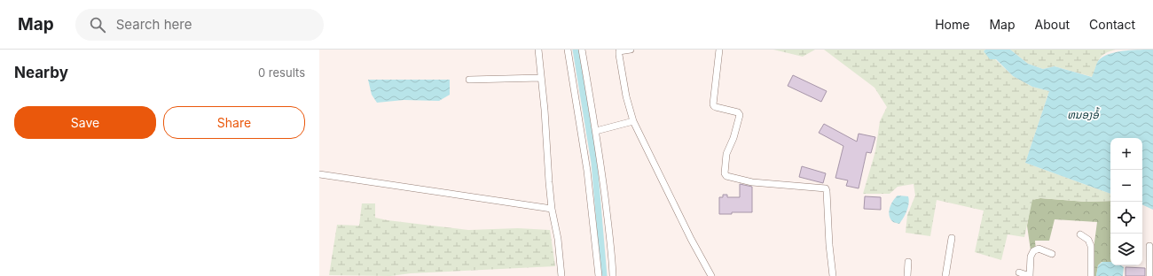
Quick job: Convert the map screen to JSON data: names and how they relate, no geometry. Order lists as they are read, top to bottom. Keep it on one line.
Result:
{"water":["ຫນອງອໍ້"],"page":{"header":"Map","search":"Search here","nav":["Home","Map","About","Contact"],"heading":["Nearby","0 results"],"buttons":["Save","Share"],"map_buttons":["+","−"]}}
